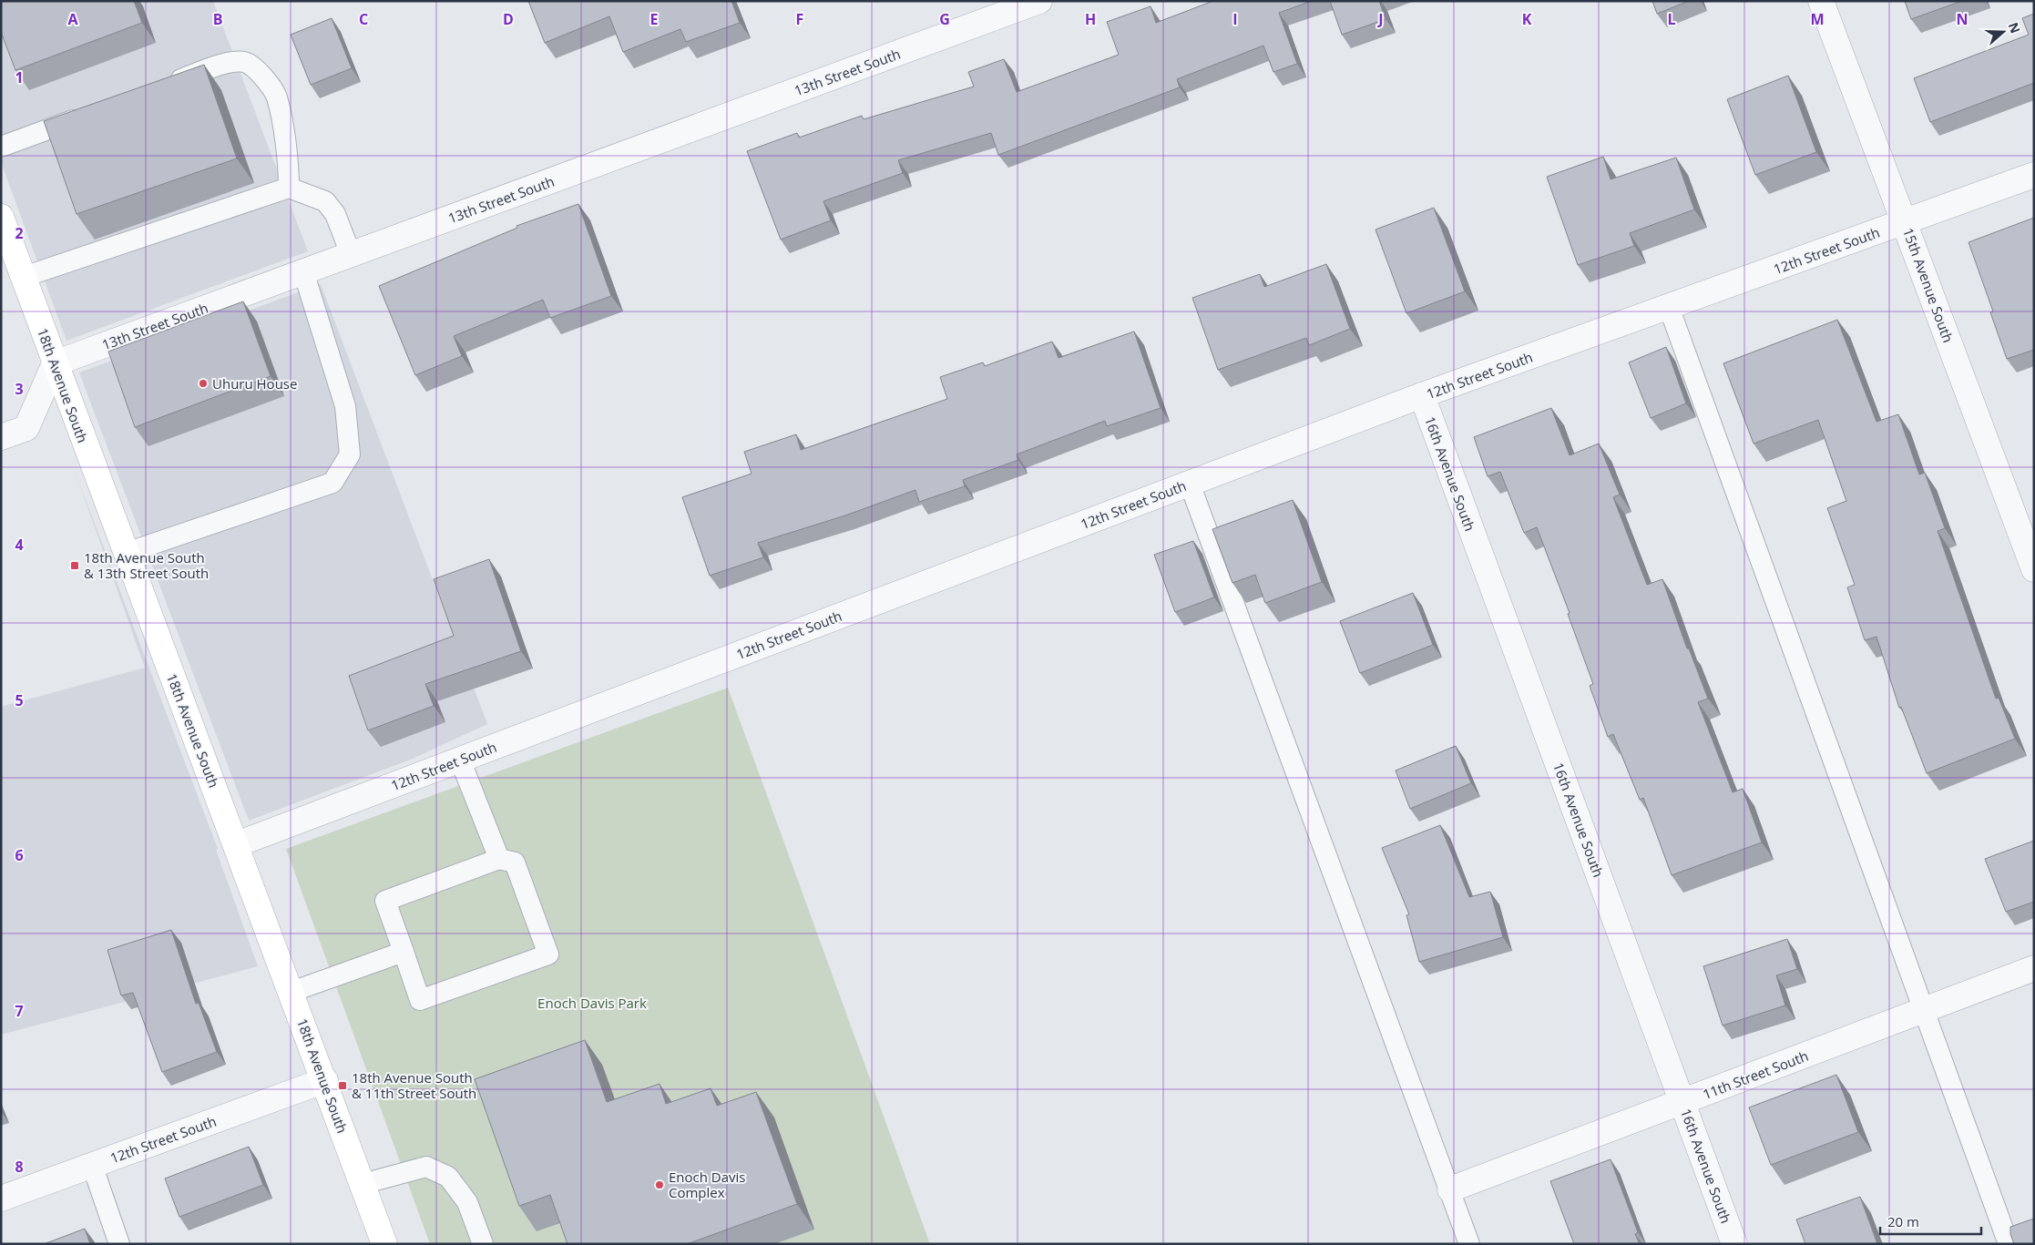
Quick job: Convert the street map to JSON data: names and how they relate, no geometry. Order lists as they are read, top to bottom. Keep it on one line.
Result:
{"streets":{"street":["13th Street South","12th Street South","15th Avenue South","18th Avenue South","16th Avenue South","11th Street South"]},"crossings":[["13th Street South","18th Avenue South"],["12th Street South","15th Avenue South"],["12th Street South","18th Avenue South"],["12th Street South","16th Avenue South"],["16th Avenue South","11th Street South"]],"parks":["Enoch Davis Park"],"places":{"other":["Uhuru House","Enoch Davis Complex"],"transit":["18th Avenue South & 13th Street South","18th Avenue South & 11th Street South"]},"scale_bar":"20 m","north":"right","grid":{"columns":["A","B","C","D","E","F","G","H","I","J","K","L","M","N"],"rows":["1","2","3","4","5","6","7","8"]}}
